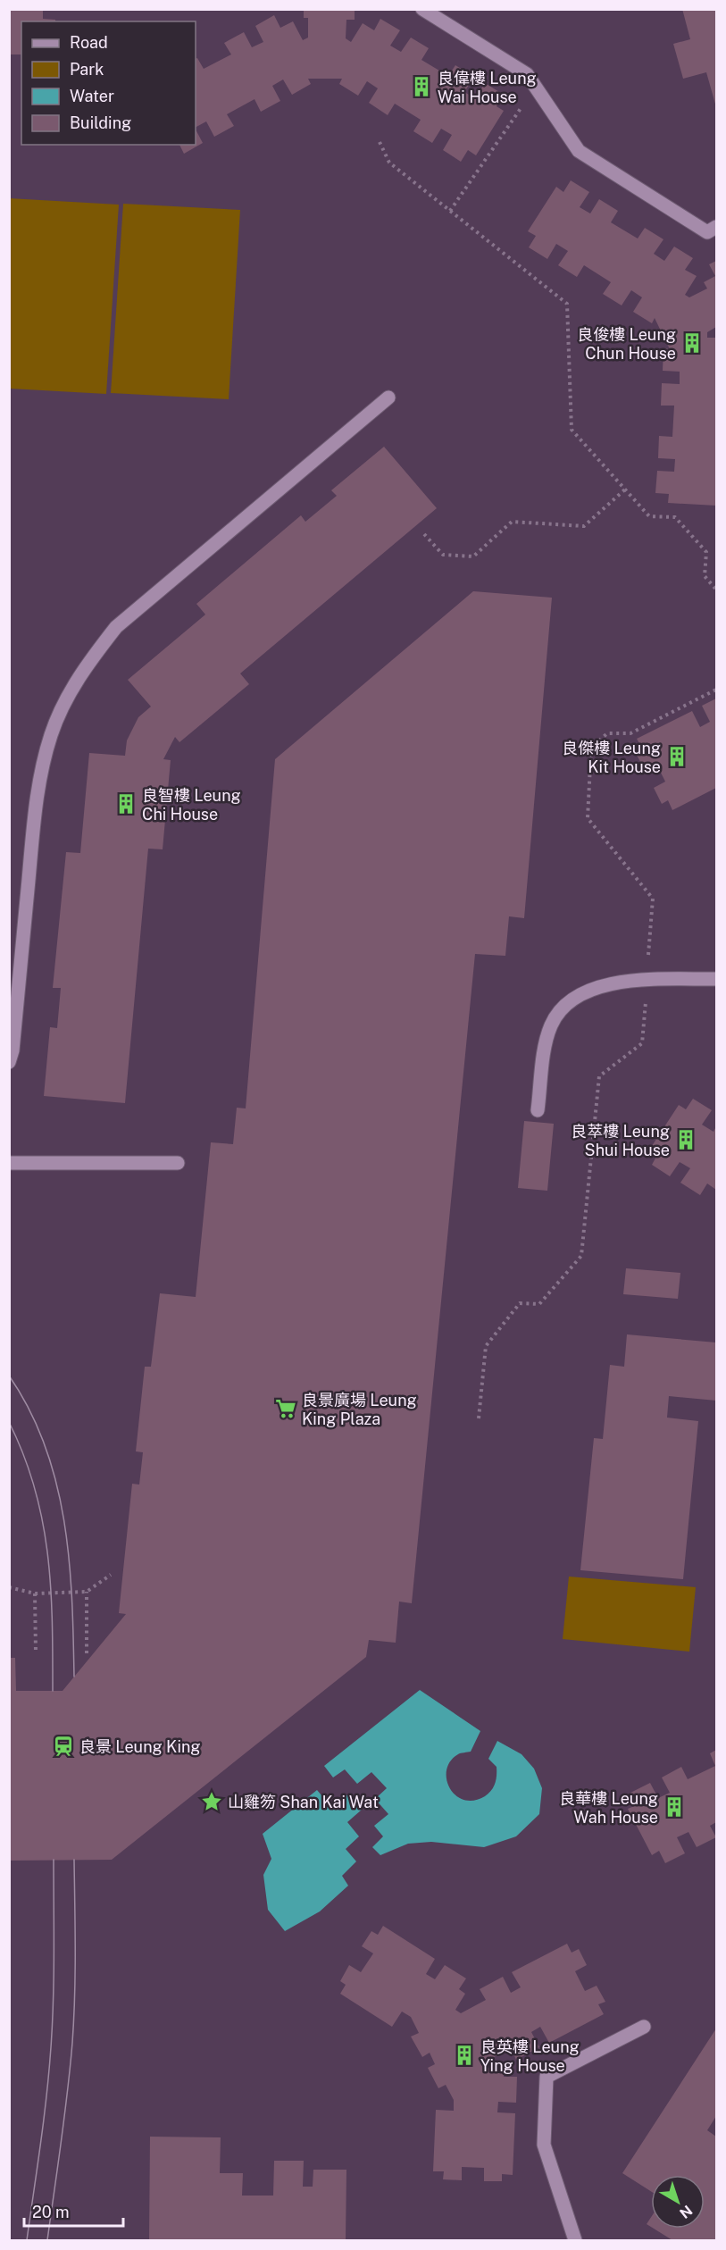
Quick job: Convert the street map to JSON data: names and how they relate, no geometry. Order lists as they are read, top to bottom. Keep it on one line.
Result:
{"places":{"building":["良偉樓 Leung Wai House","良俊樓 Leung Chun House","良傑樓 Leung Kit House","良智樓 Leung Chi House","良萃樓 Leung Shui House","良華樓 Leung Wah House","良英樓 Leung Ying House"],"supermarket":["良景廣場 Leung King Plaza"],"station":["良景 Leung King"],"place":["山雞笏 Shan Kai Wat"]},"legend":["Road","Park","Water","Building"],"scale_bar":"20 m","north":"bottom right"}
